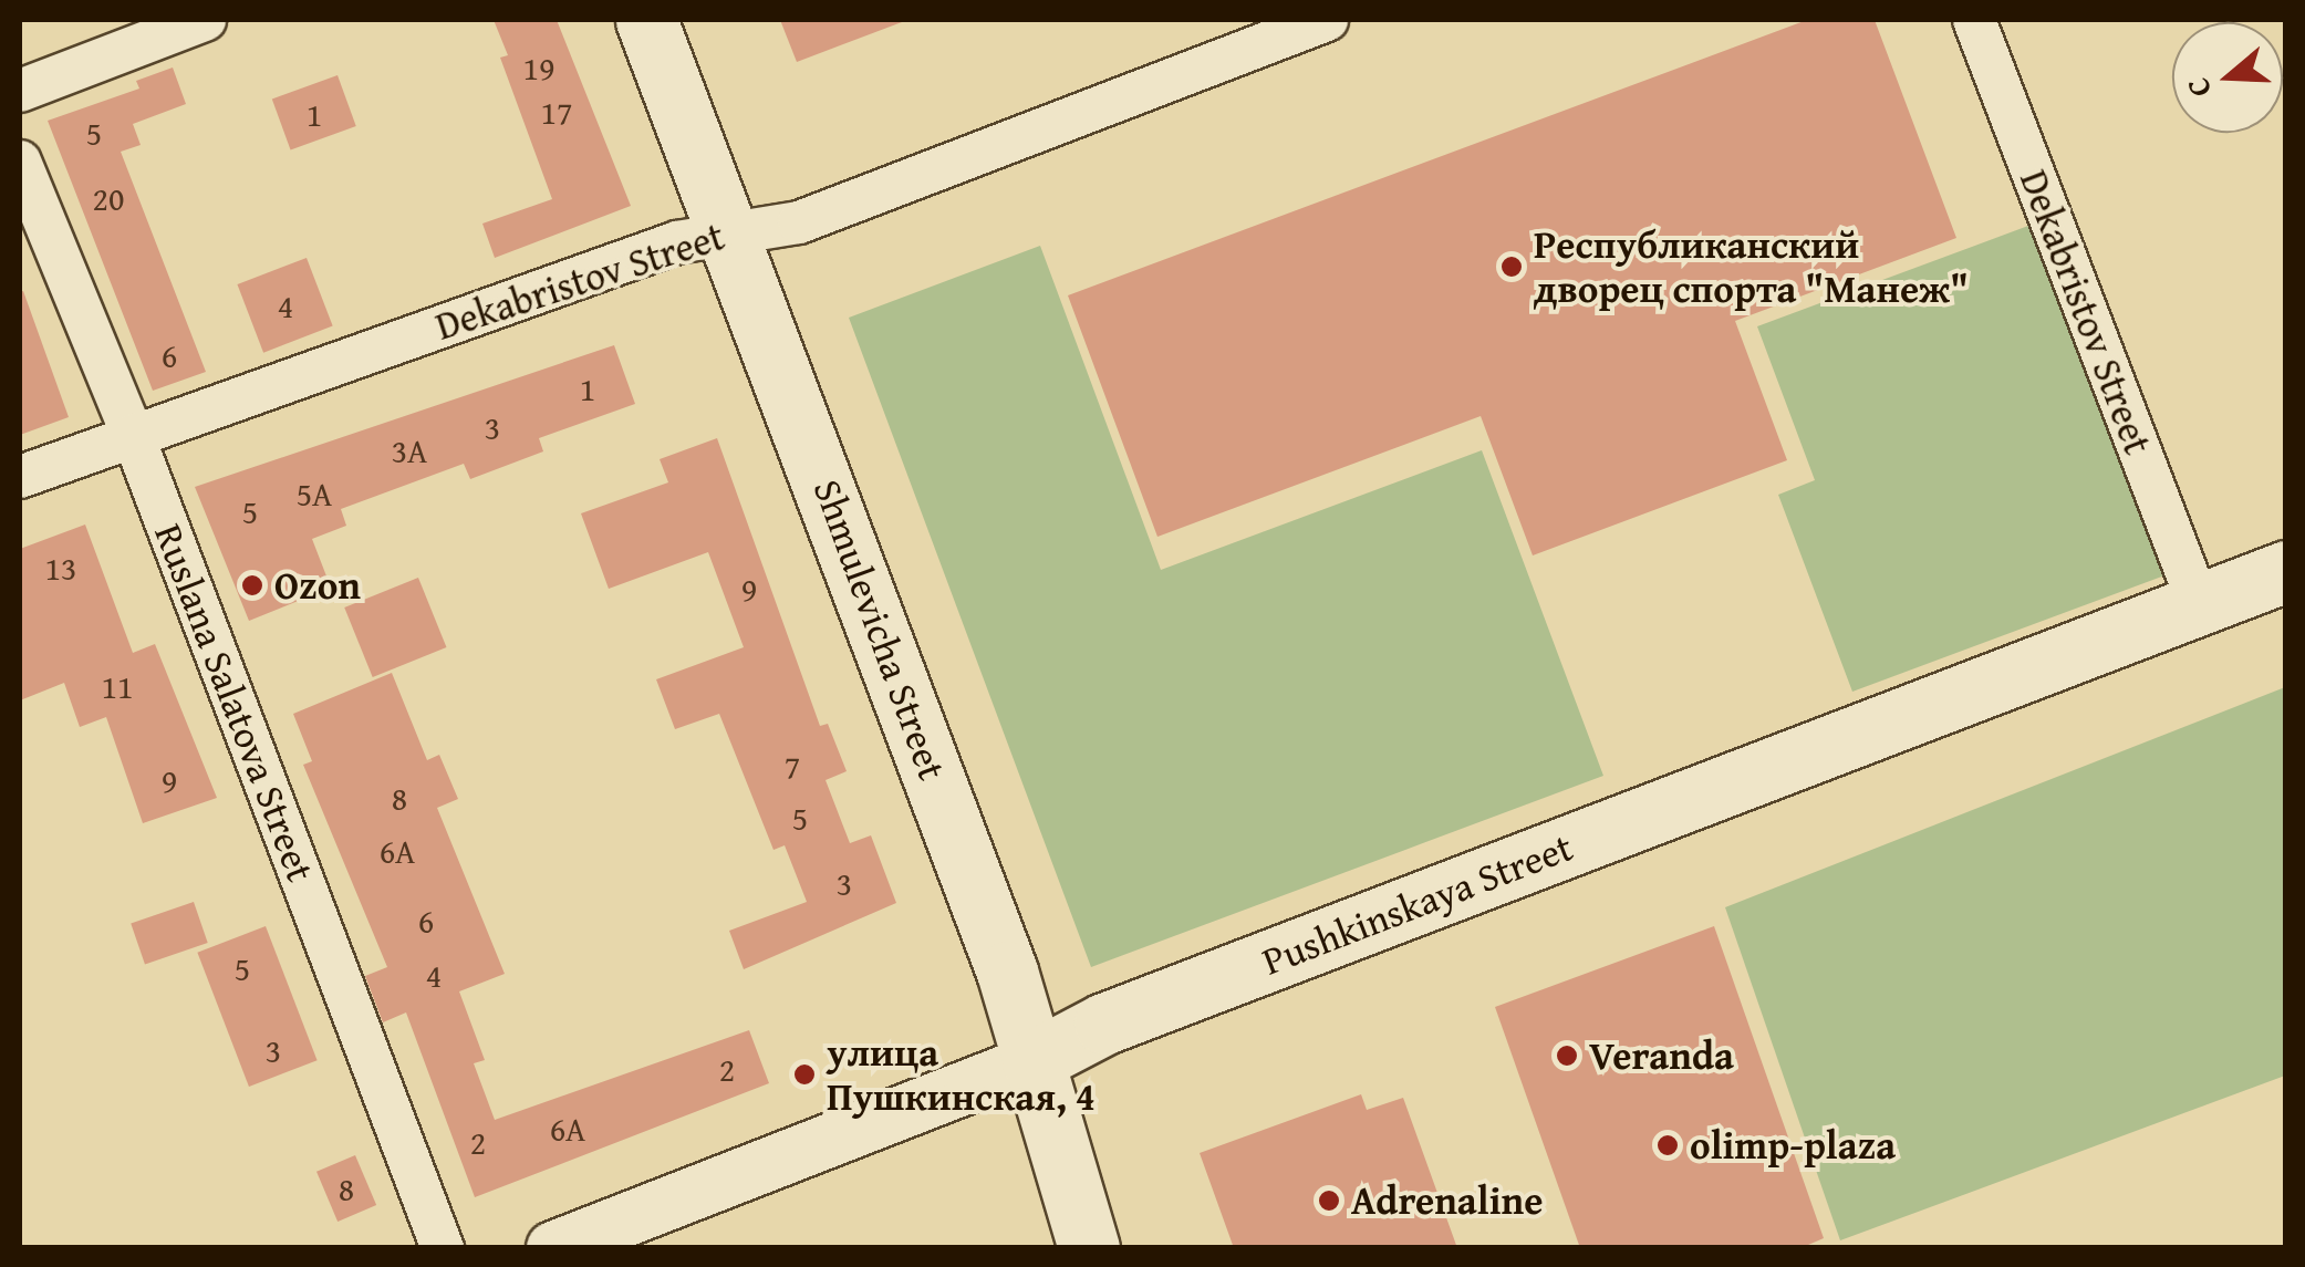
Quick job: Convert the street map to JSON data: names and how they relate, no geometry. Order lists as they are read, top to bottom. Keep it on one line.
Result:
{"streets":{"main road":["Shmulevicha Street","Pushkinskaya Street"],"street":["Dekabristov Street","Ruslana Salatova Street"]},"crossings":[["Dekabristov Street","Shmulevicha Street"],["Dekabristov Street","Ruslana Salatova Street"],["Dekabristov Street","Pushkinskaya Street"],["Shmulevicha Street","Pushkinskaya Street"]],"places":["Республиканский дворец спорта \"Манеж\"","Ozon","Veranda","улица Пушкинская, 4","olimp-plaza","Adrenaline"],"house_numbers":["19","17","1","5","20","4","6","1","3","3А","5А","5","13","9","11","7","9","8","5","6А","3","6","5","4","3","2","6А","2","8"],"north":"left"}
